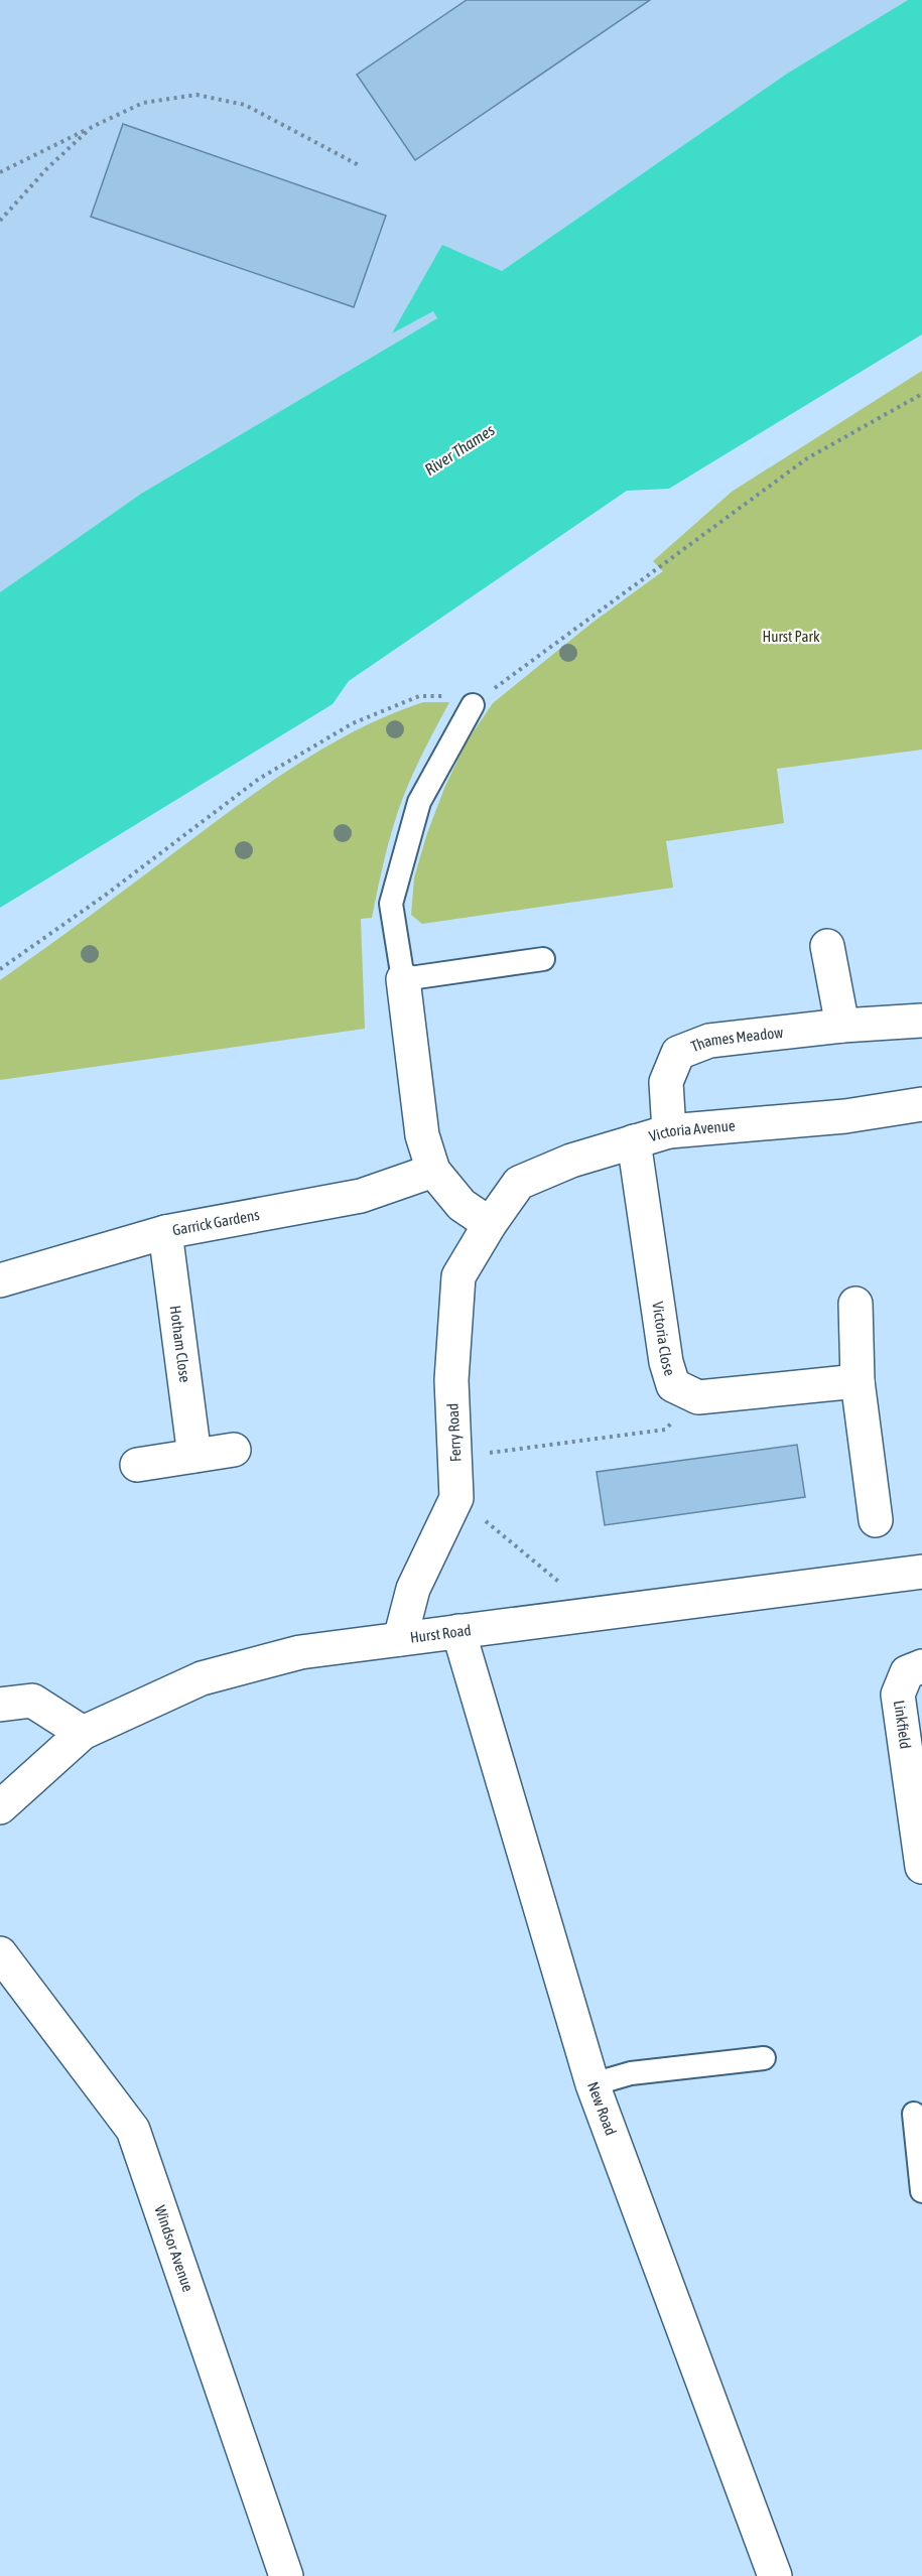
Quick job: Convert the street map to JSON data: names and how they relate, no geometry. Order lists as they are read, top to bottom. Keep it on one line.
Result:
{"streets":{"street":["Thames Meadow","Victoria Avenue","Garrick Gardens","Victoria Close","Hotham Close","Ferry Road","Hurst Road","Linkfield","New Road","Windsor Avenue"]},"crossings":[["Thames Meadow","Victoria Avenue"],["Victoria Avenue","Victoria Close"],["Victoria Avenue","Ferry Road"],["Garrick Gardens","Hotham Close"],["Ferry Road","Hurst Road"],["Hurst Road","New Road"]],"water":["River Thames"],"parks":["Hurst Park"]}
